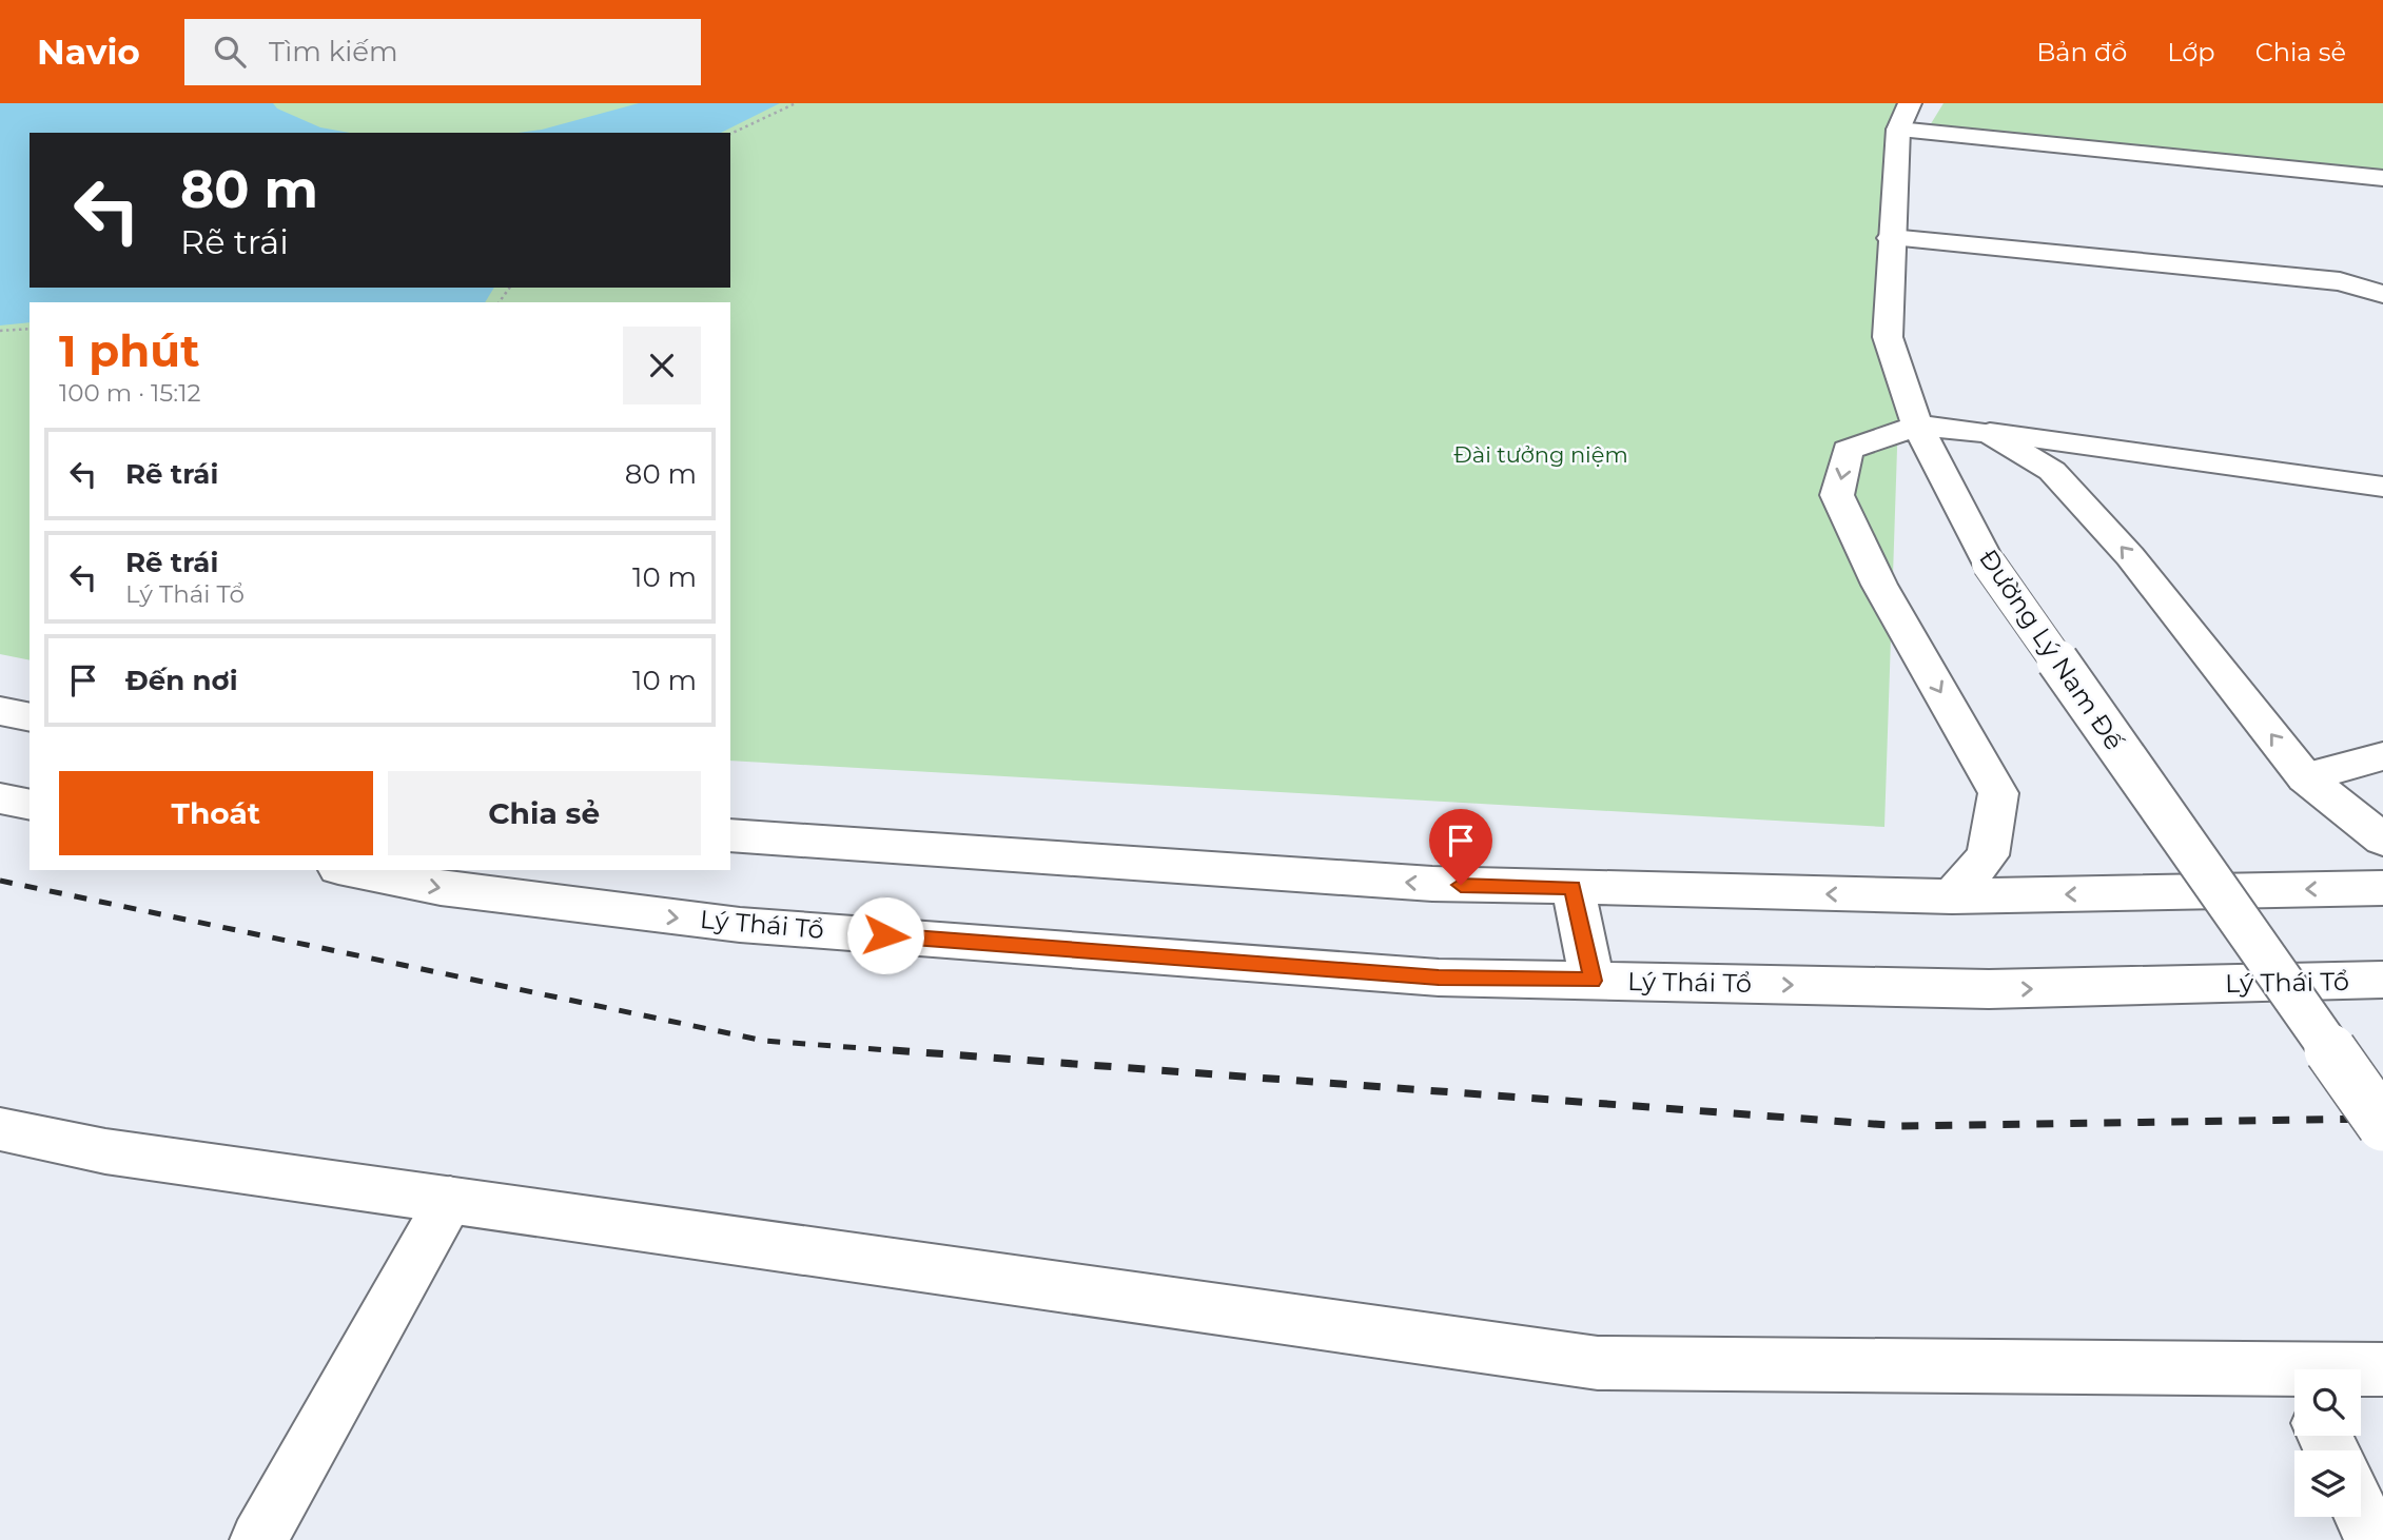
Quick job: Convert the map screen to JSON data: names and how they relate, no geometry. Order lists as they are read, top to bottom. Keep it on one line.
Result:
{"streets":{"street":["Đường Lý Nam Đế","Lý Thái Tổ"]},"parks":["Đài tưởng niệm"],"page":{"header":"Navio","search":"Tìm kiếm","nav":["Bản đồ","Lớp","Chia sẻ"],"turn":["80 m","Rẽ trái"],"heading":["1 phút","100 m · 15:12"],"list":[{"name":"Rẽ trái","value":"80 m"},{"name":"Rẽ trái","note":"Lý Thái Tổ","value":"10 m"},{"name":"Đến nơi","value":"10 m"}],"buttons":["Thoát","Chia sẻ"]}}
